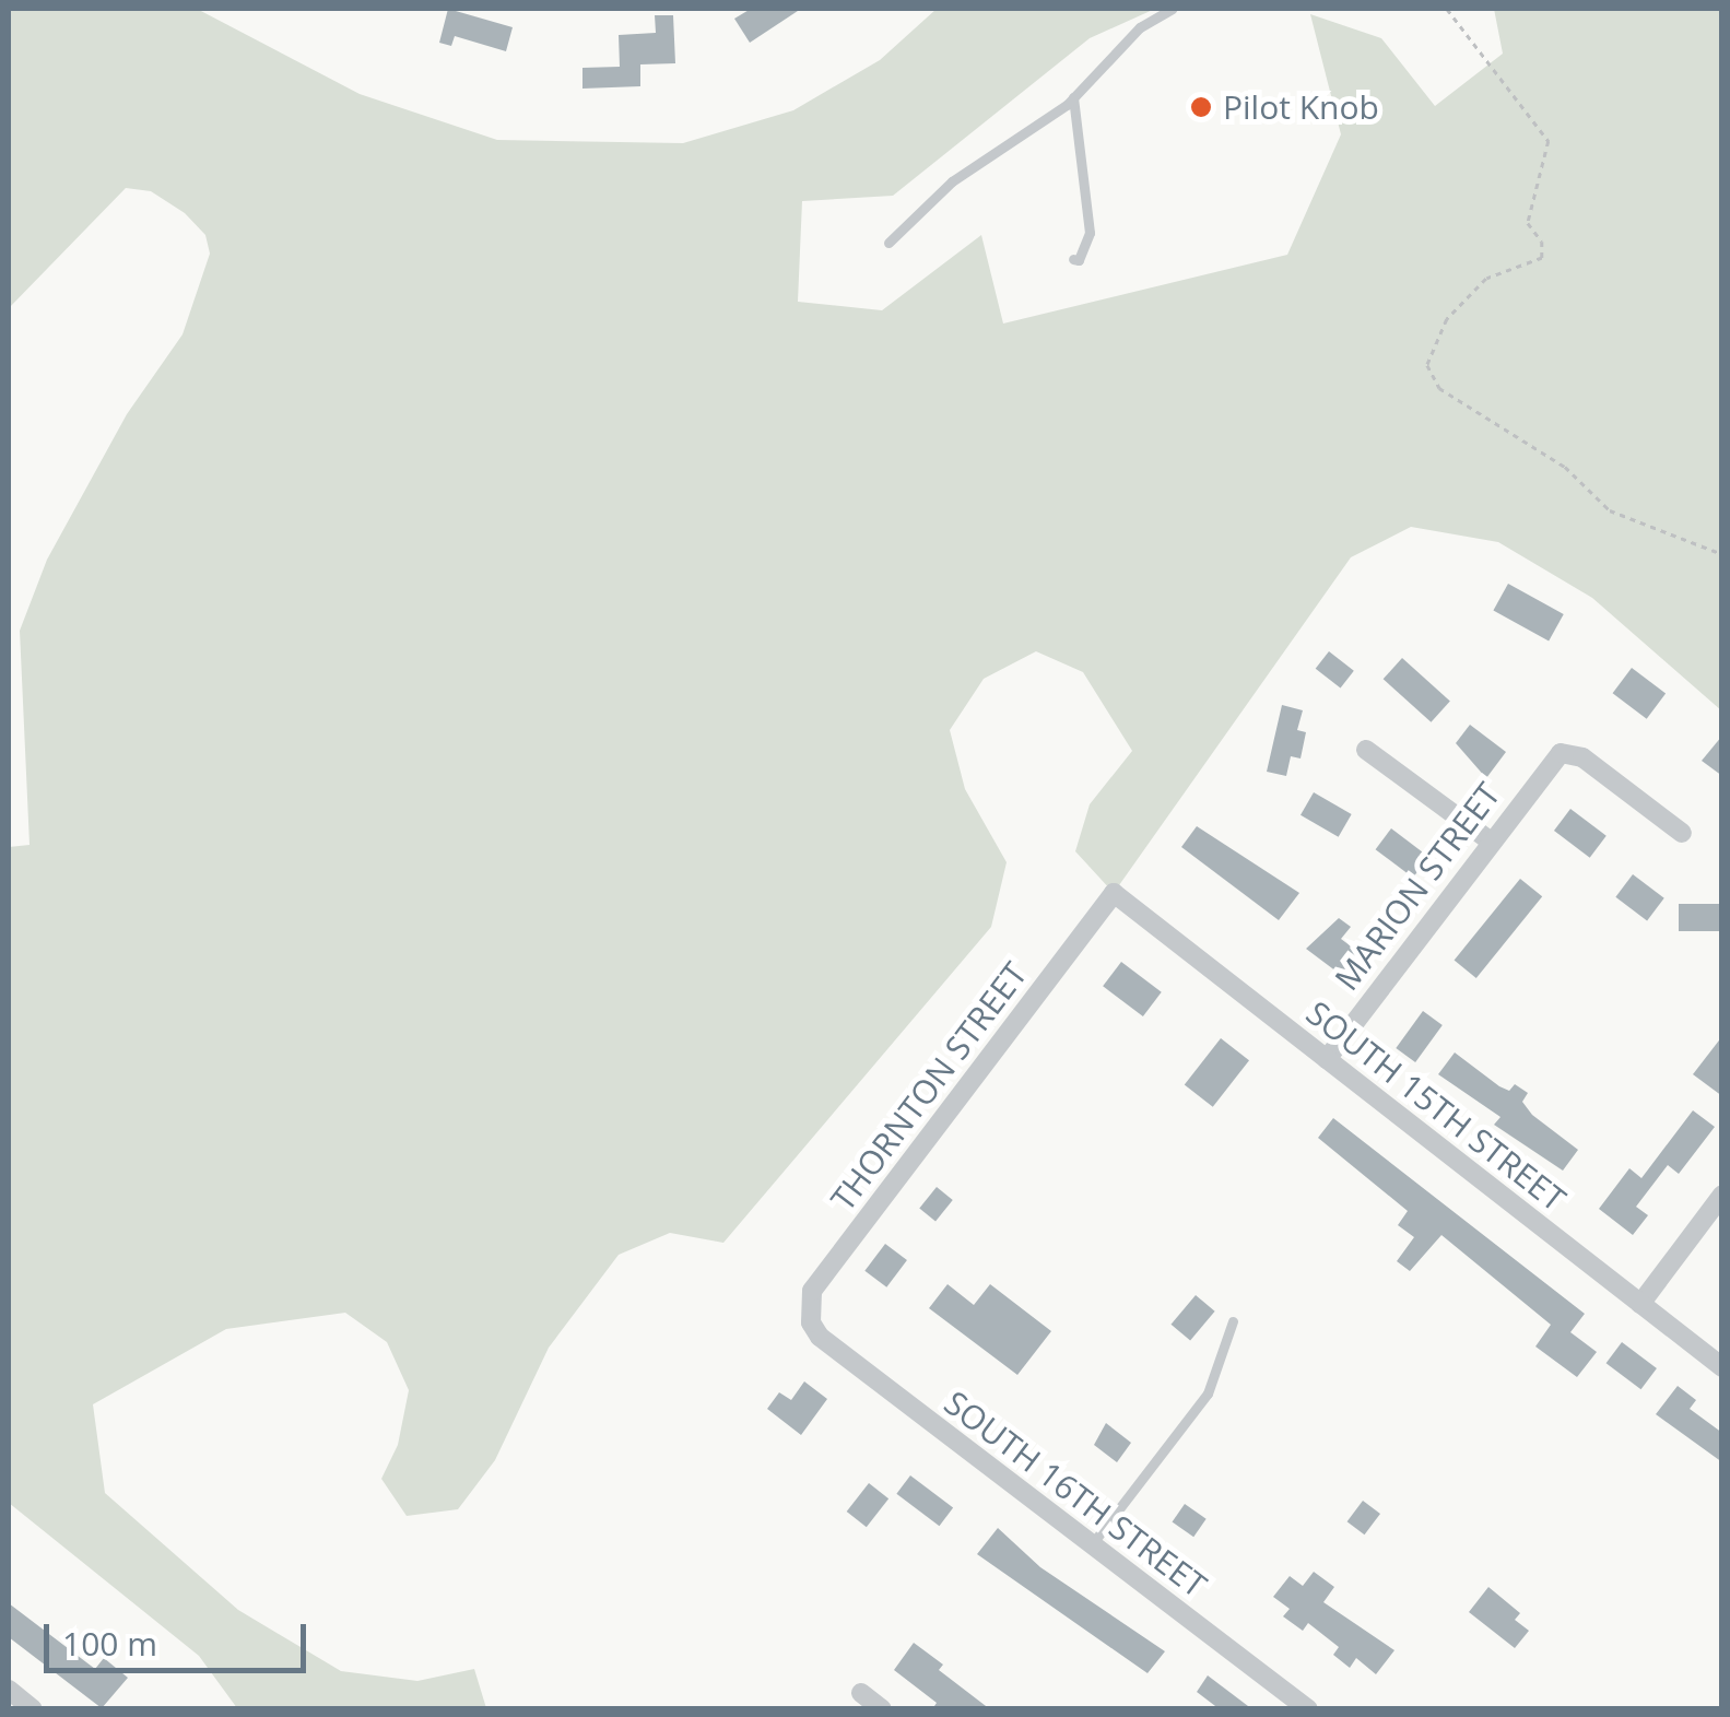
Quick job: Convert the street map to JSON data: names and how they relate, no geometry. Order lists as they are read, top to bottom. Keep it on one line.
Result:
{"streets":{"street":["MARION STREET","THORNTON STREET","SOUTH 15TH STREET","SOUTH 16TH STREET"]},"crossings":[["MARION STREET","SOUTH 15TH STREET"],["THORNTON STREET","SOUTH 15TH STREET"],["THORNTON STREET","SOUTH 16TH STREET"]],"places":["Pilot Knob"],"scale_bar":"100 m"}
